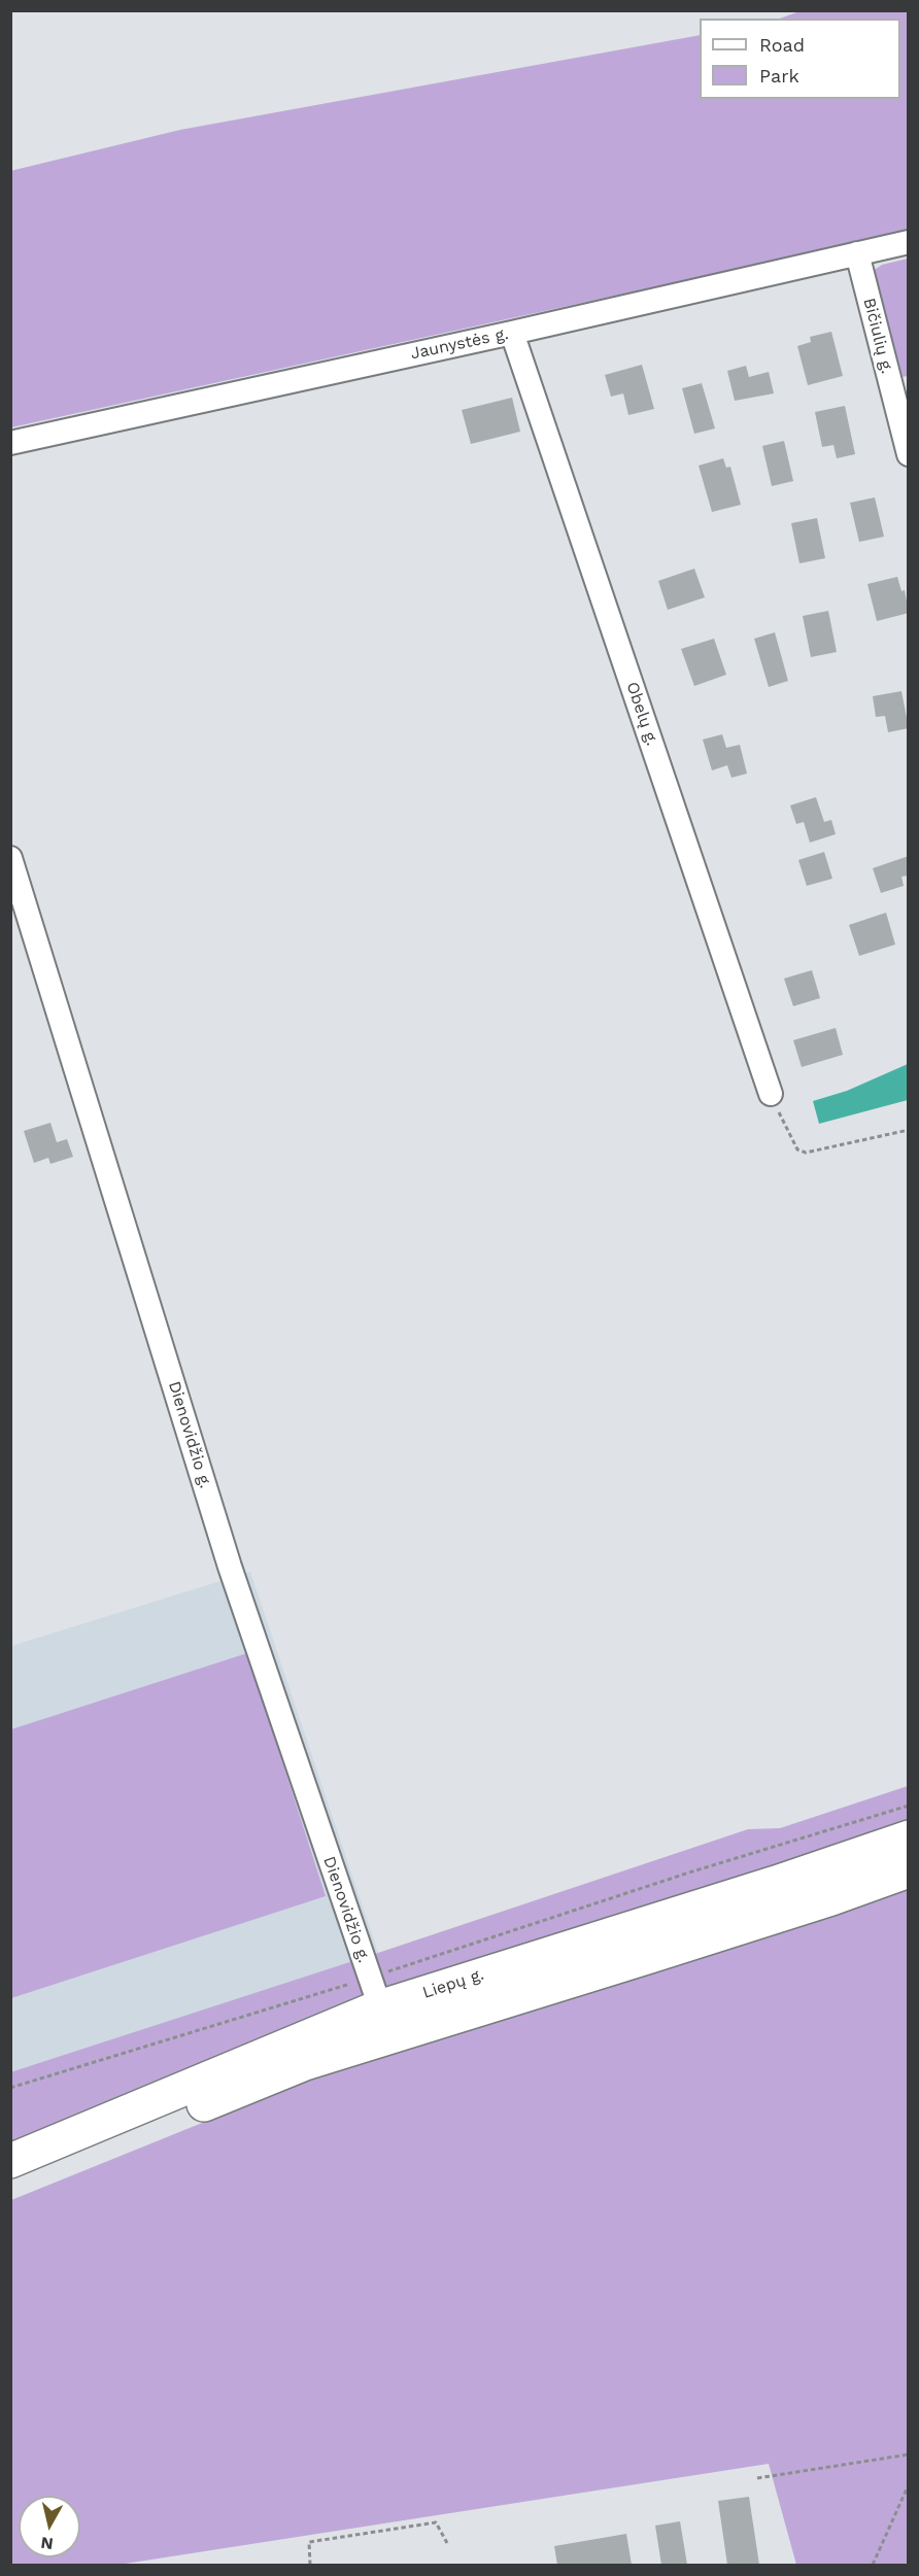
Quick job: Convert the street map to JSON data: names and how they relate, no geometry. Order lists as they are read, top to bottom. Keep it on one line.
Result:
{"streets":{"main road":["Liepų g."],"street":["Bičiulių g.","Jaunystės g.","Obelų g.","Dienovidžio g."]},"crossings":[["Bičiulių g.","Jaunystės g."],["Jaunystės g.","Obelų g."],["Dienovidžio g.","Liepų g."]],"legend":["Road","Park"],"north":"bottom"}
